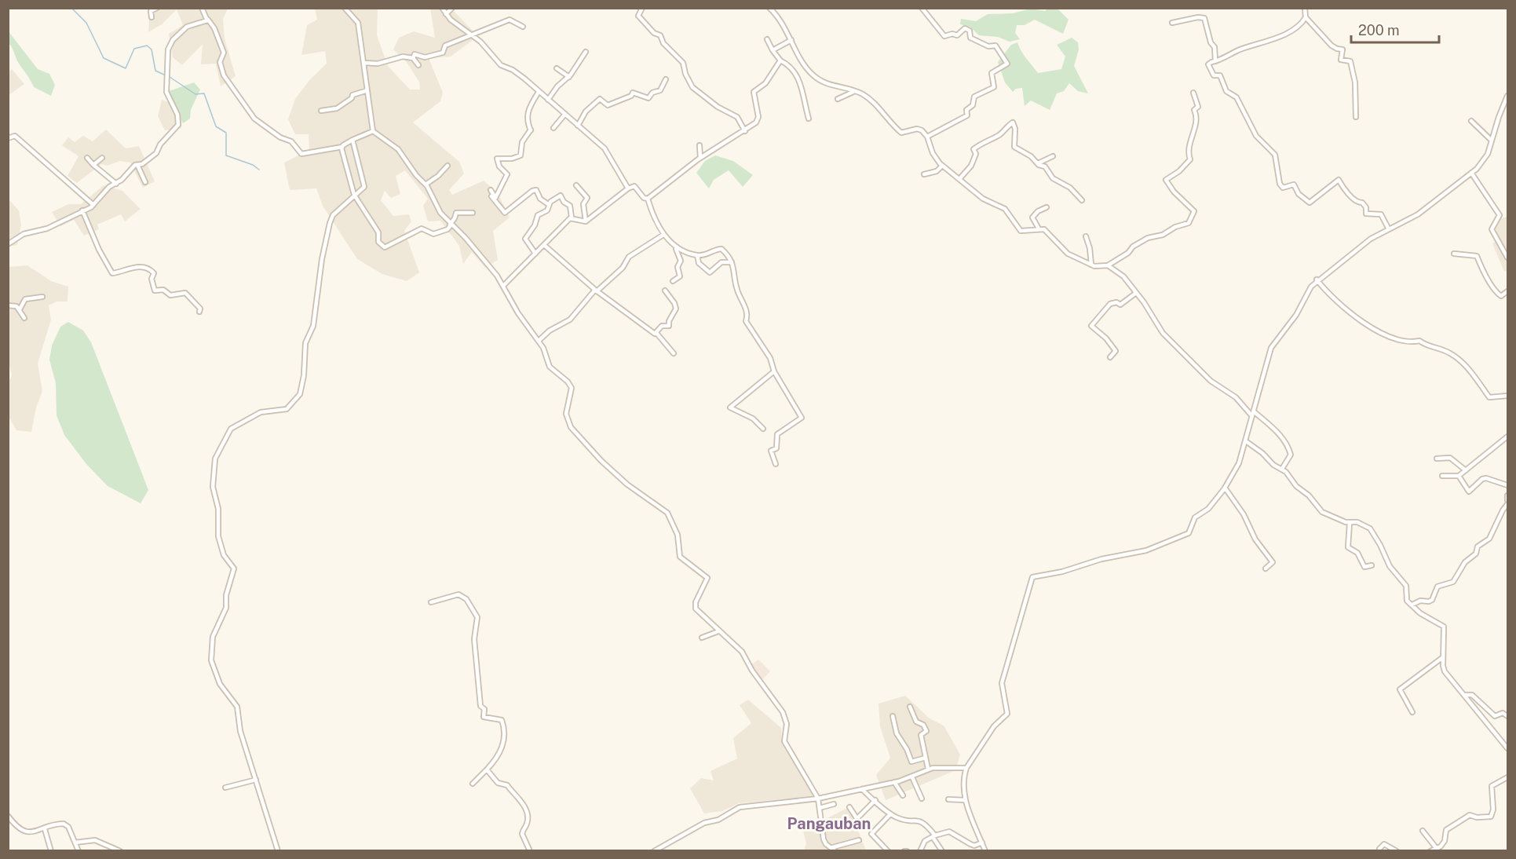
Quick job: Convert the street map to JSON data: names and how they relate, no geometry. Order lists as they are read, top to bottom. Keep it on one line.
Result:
{"districts":["Pangauban"],"scale_bar":"200 m"}
